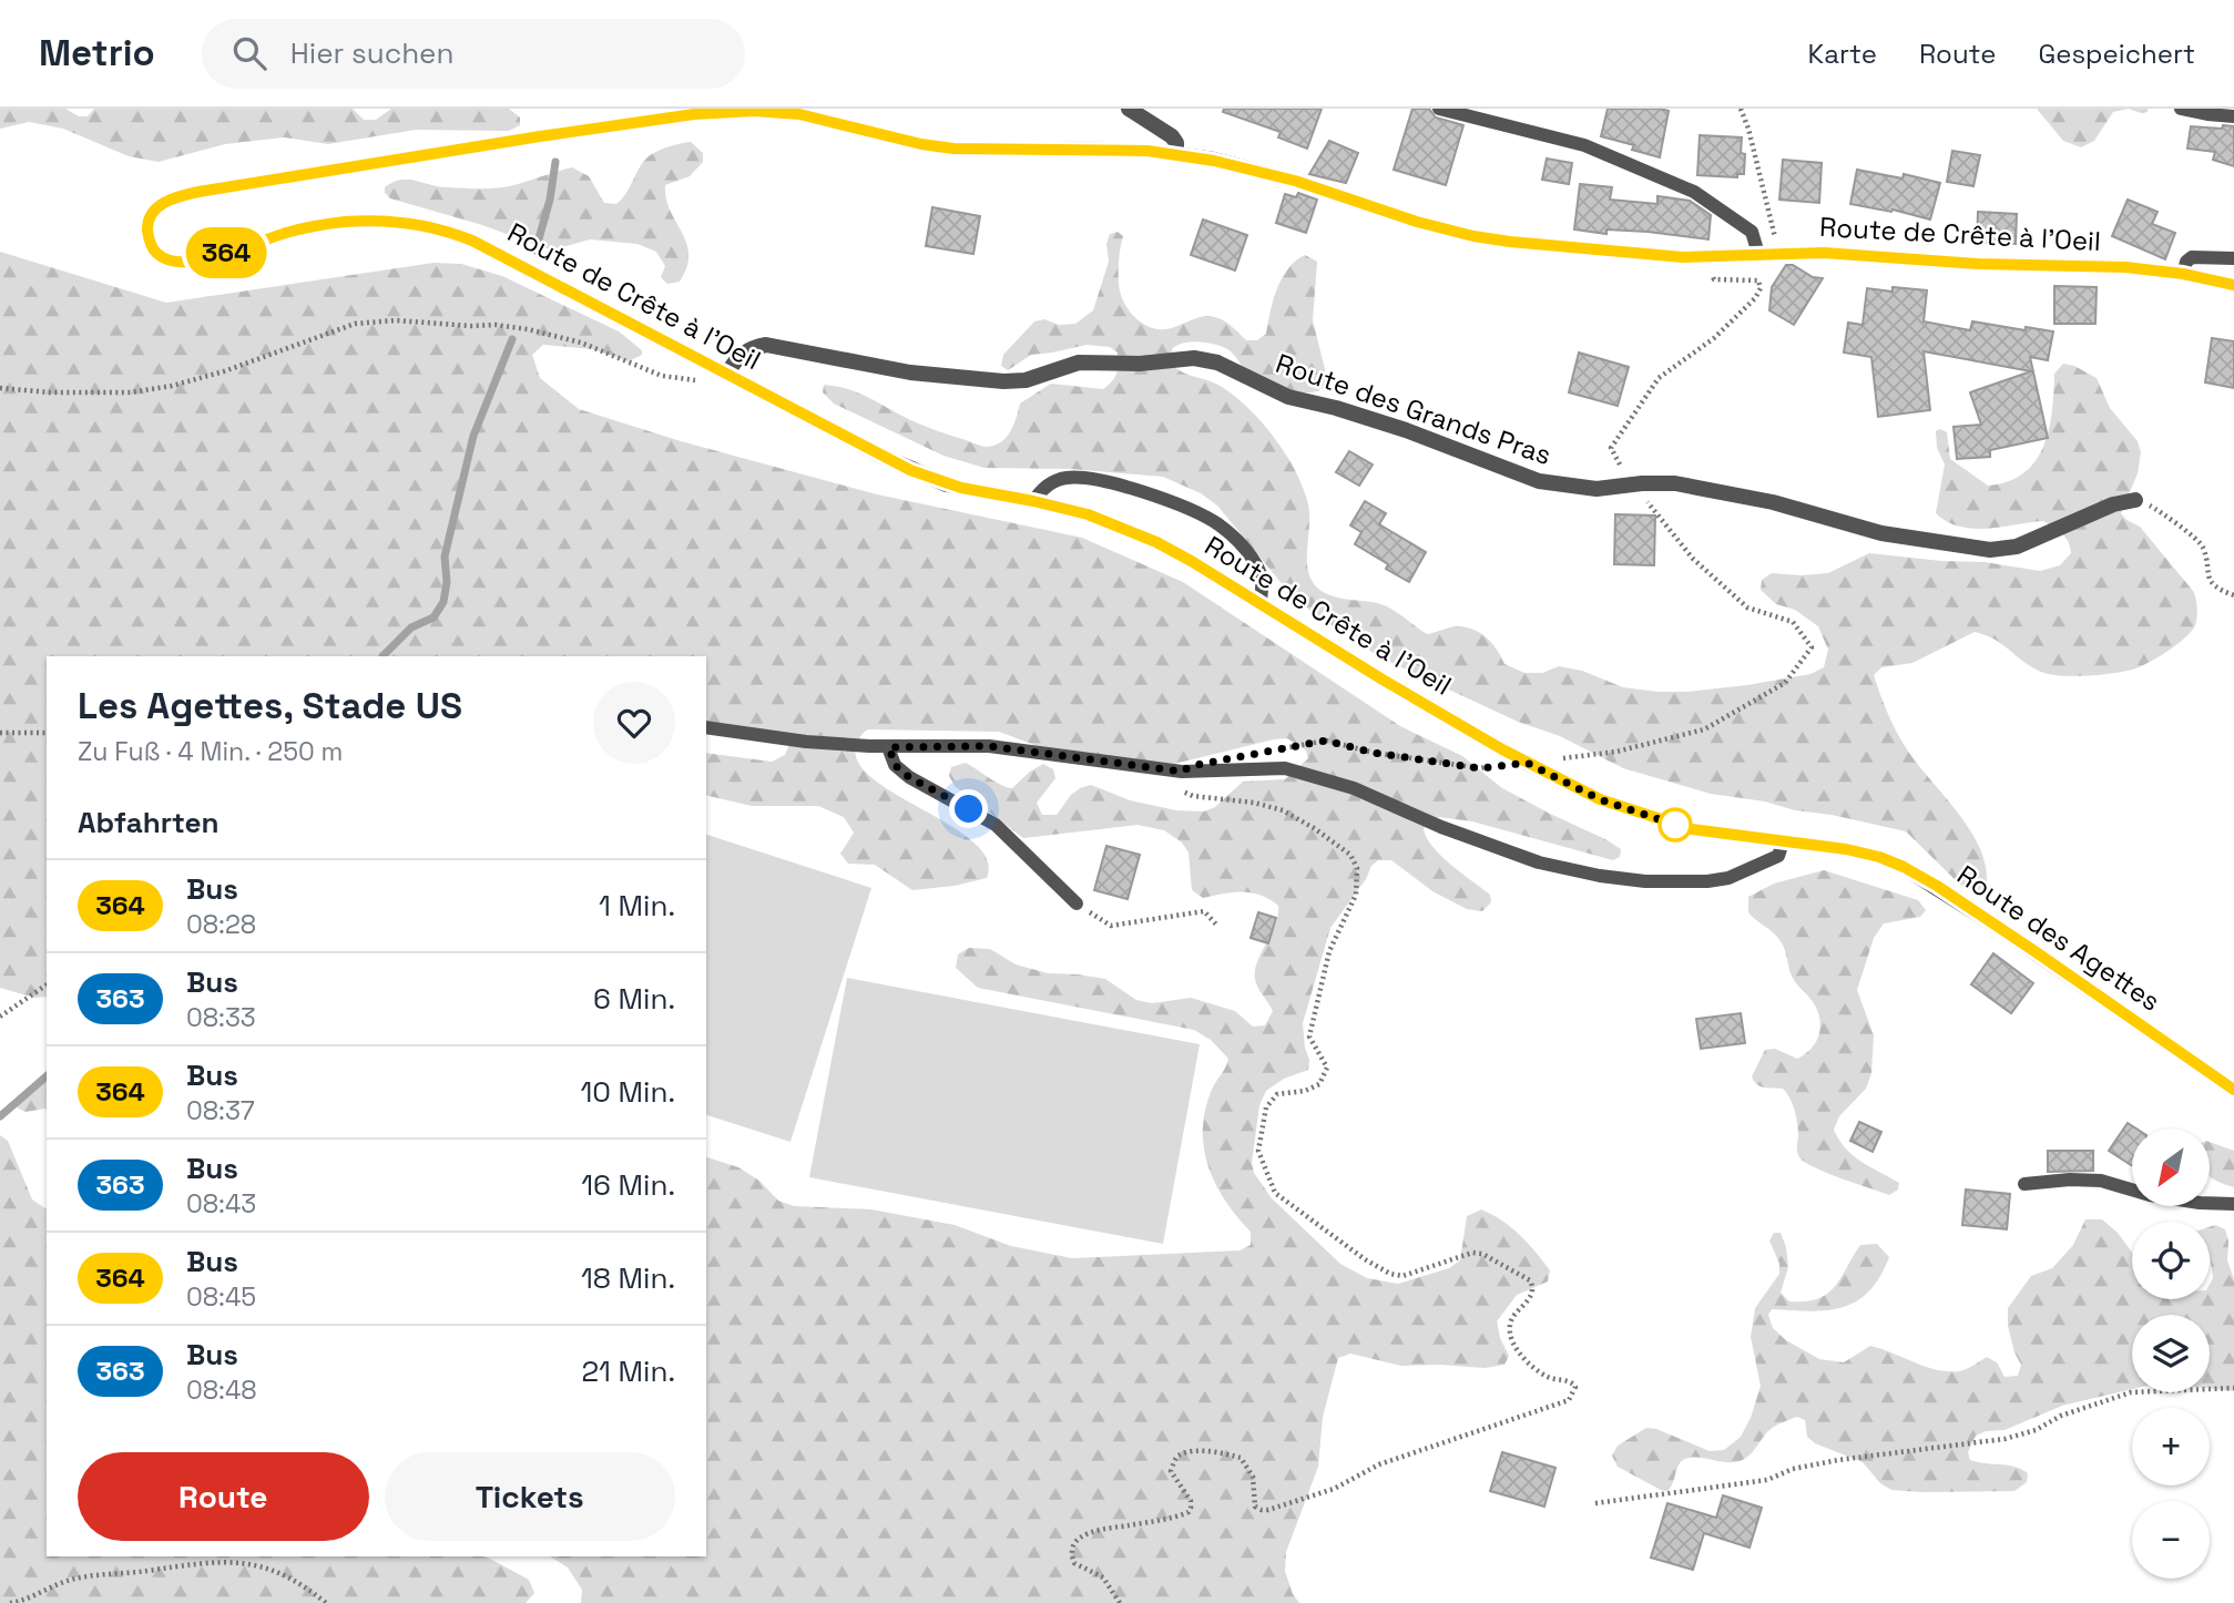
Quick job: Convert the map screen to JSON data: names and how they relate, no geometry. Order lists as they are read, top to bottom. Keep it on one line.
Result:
{"streets":{"street":["Route de Crête à l'Oeil","Route des Grands Pras","Route des Agettes"]},"crossings":[["Route de Crête à l'Oeil","Route des Grands Pras"],["Route de Crête à l'Oeil","Route des Agettes"]],"lines":["bus line 364"],"north":"bottom left","page":{"header":"Metrio","search":"Hier suchen","nav":["Karte","Route","Gespeichert"],"on_map":"364","heading":[["Les Agettes, Stade US","Zu Fuß · 4 Min. · 250 m"],"Abfahrten"],"list":[{"mark":"364","name":"Bus","note":"08:28","value":"1 Min."},{"mark":"363","name":"Bus","note":"08:33","value":"6 Min."},{"mark":"364","name":"Bus","note":"08:37","value":"10 Min."},{"mark":"363","name":"Bus","note":"08:43","value":"16 Min."},{"mark":"364","name":"Bus","note":"08:45","value":"18 Min."},{"mark":"363","name":"Bus","note":"08:48","value":"21 Min."}],"map_buttons":["+","−"],"buttons":["Route","Tickets"]}}
